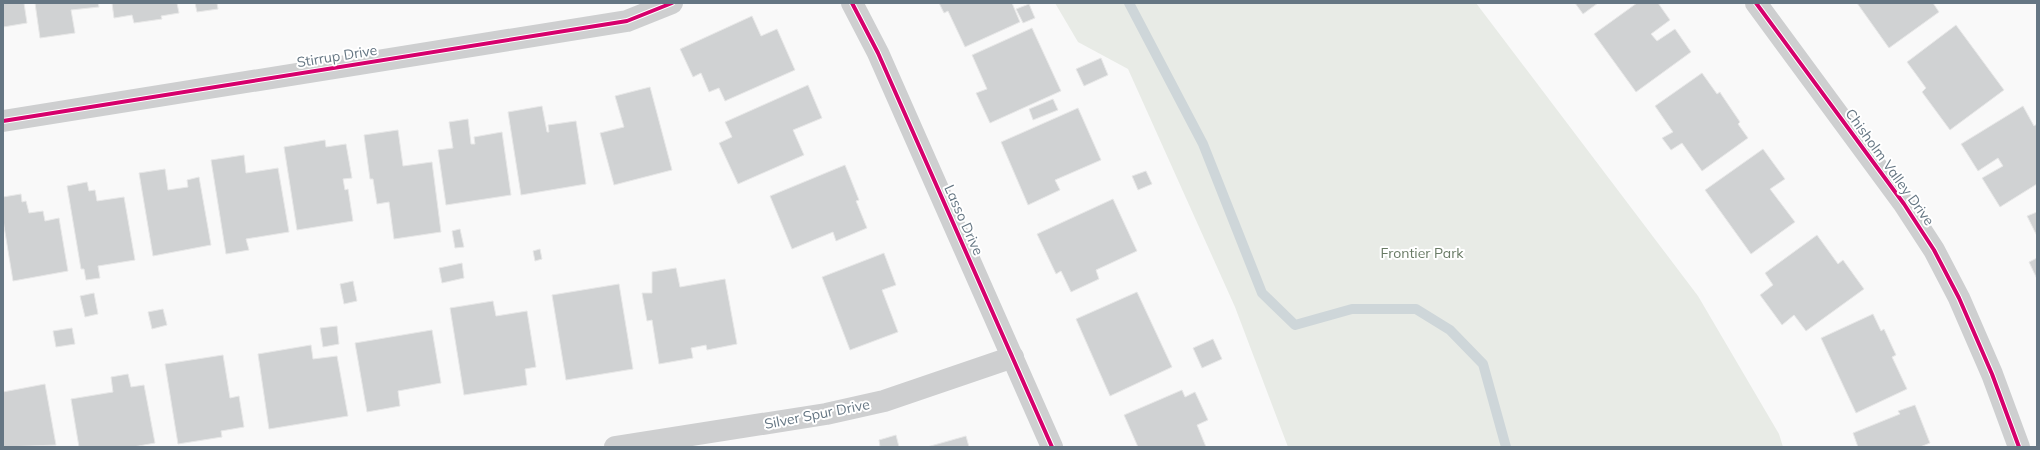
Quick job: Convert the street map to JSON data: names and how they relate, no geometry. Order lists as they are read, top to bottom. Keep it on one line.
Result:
{"streets":{"street":["Stirrup Drive","Chisholm Valley Drive","Lasso Drive","Silver Spur Drive"]},"crossings":[["Lasso Drive","Silver Spur Drive"]],"parks":["Frontier Park"]}
